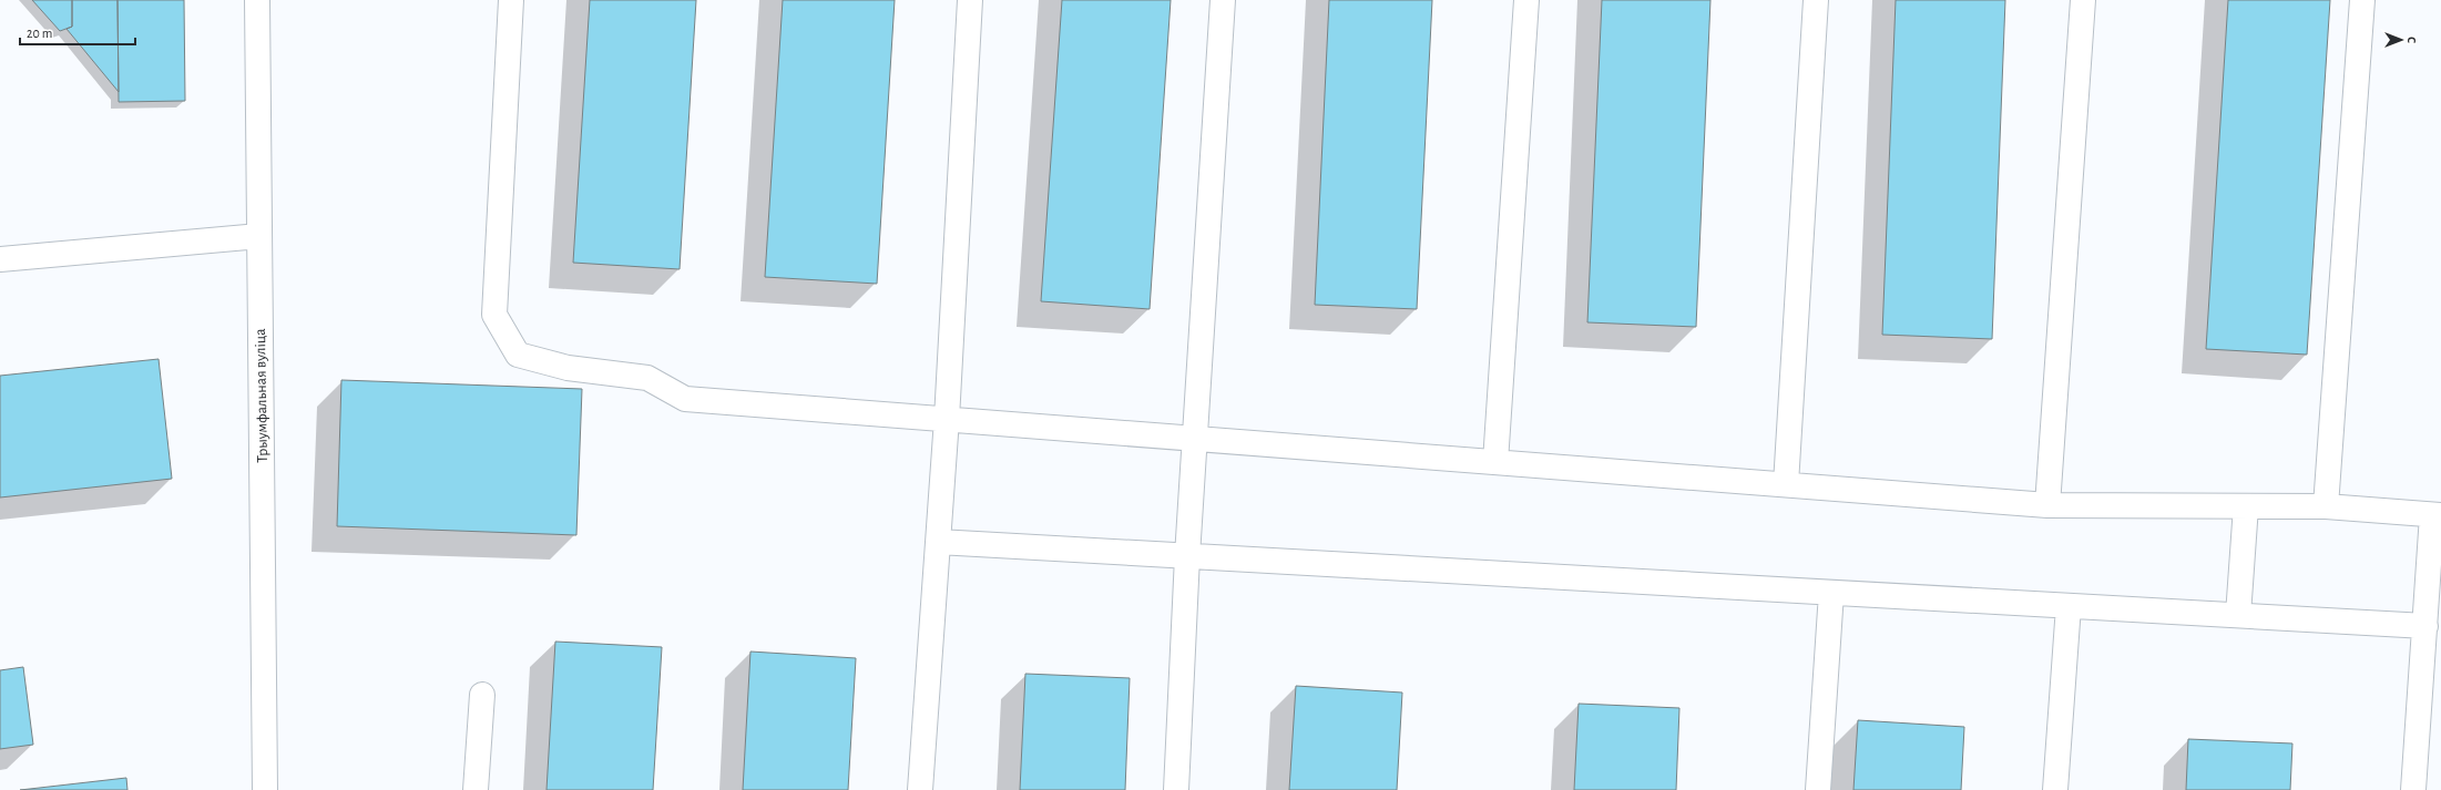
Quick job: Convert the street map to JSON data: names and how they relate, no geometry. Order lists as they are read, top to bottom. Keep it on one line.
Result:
{"streets":{"street":["Трыумфальная вуліца"]},"scale_bar":"20 m","north":"right"}
